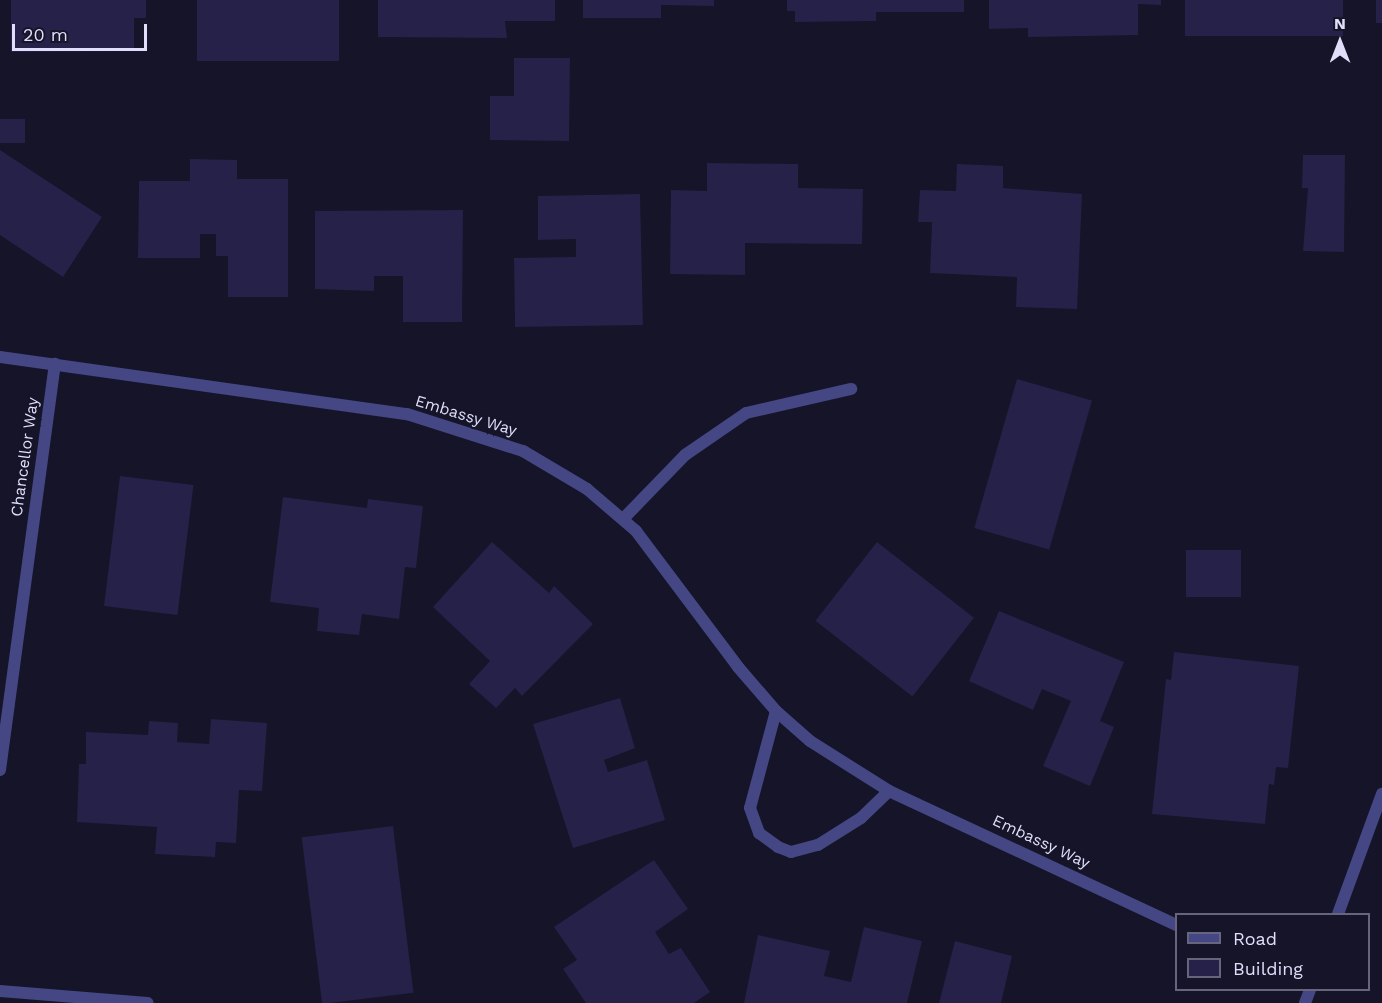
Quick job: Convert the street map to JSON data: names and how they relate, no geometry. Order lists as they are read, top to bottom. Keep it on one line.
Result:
{"streets":{"street":["Embassy Way","Chancellor Way"]},"crossings":[["Embassy Way","Chancellor Way"]],"legend":["Road","Building"],"scale_bar":"20 m","north":"top"}
